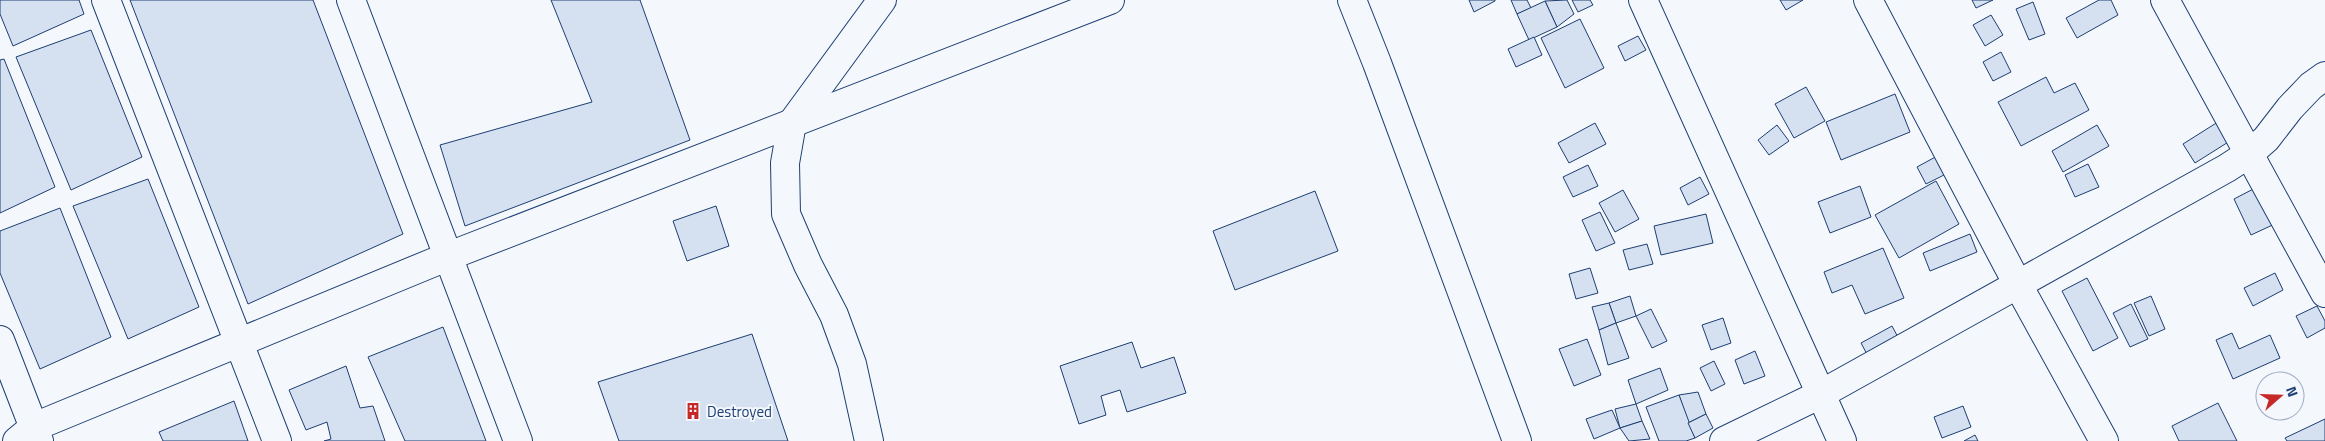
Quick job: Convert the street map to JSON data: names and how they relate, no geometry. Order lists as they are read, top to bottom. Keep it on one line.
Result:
{"places":{"building":["Destroyed"]},"north":"right"}
